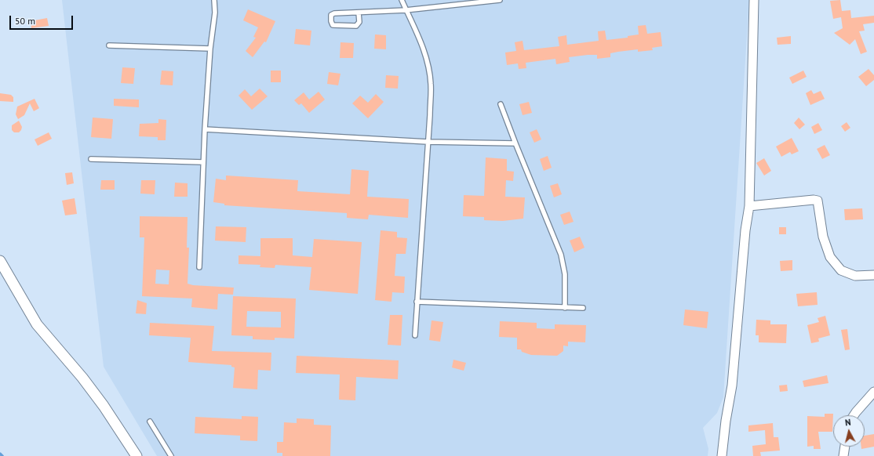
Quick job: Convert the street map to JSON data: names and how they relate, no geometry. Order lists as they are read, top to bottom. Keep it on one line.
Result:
{"scale_bar":"50 m","north":"top"}
